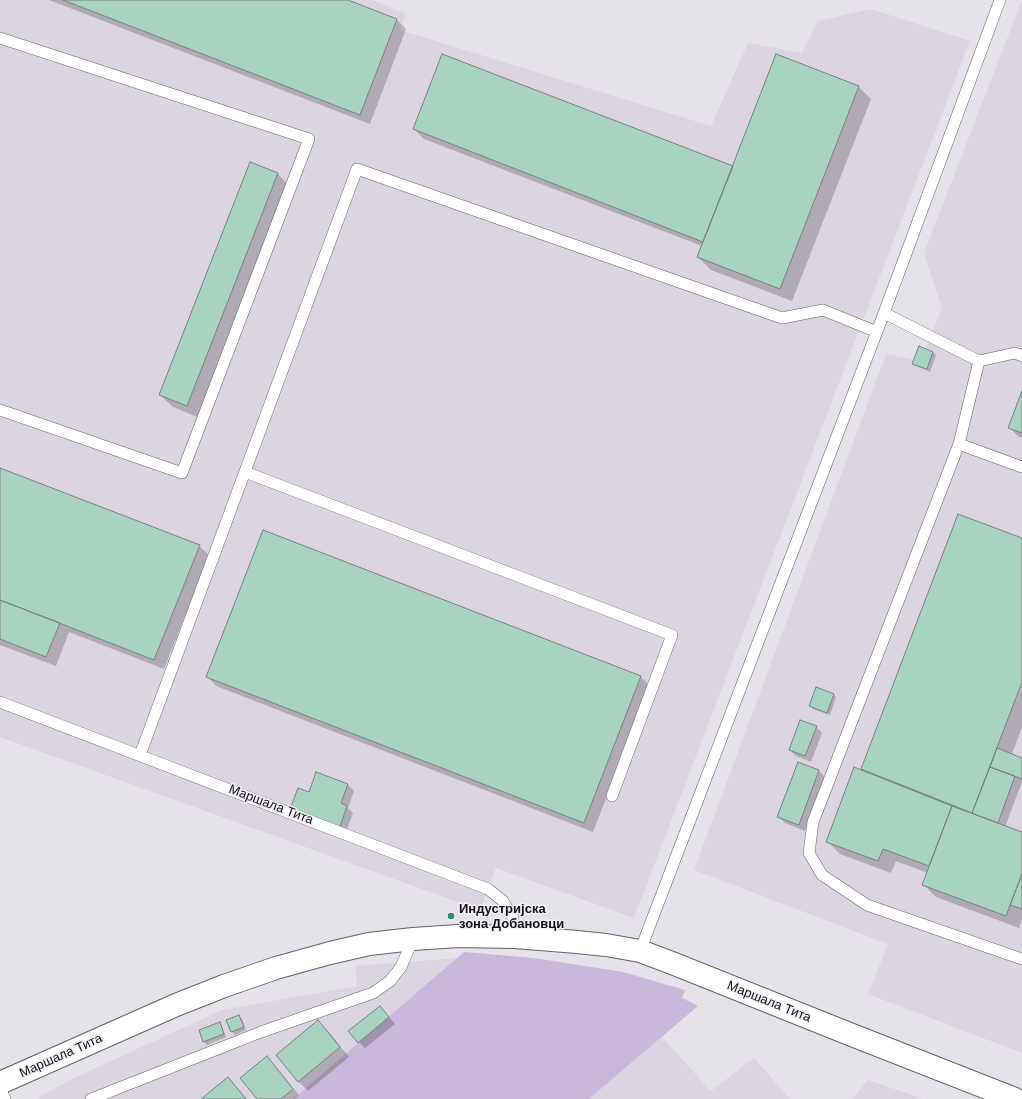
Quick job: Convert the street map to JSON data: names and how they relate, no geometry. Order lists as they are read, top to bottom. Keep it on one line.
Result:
{"streets":{"main road":["Маршала Тита"]},"places":["Индустријска зона Добановци"]}
